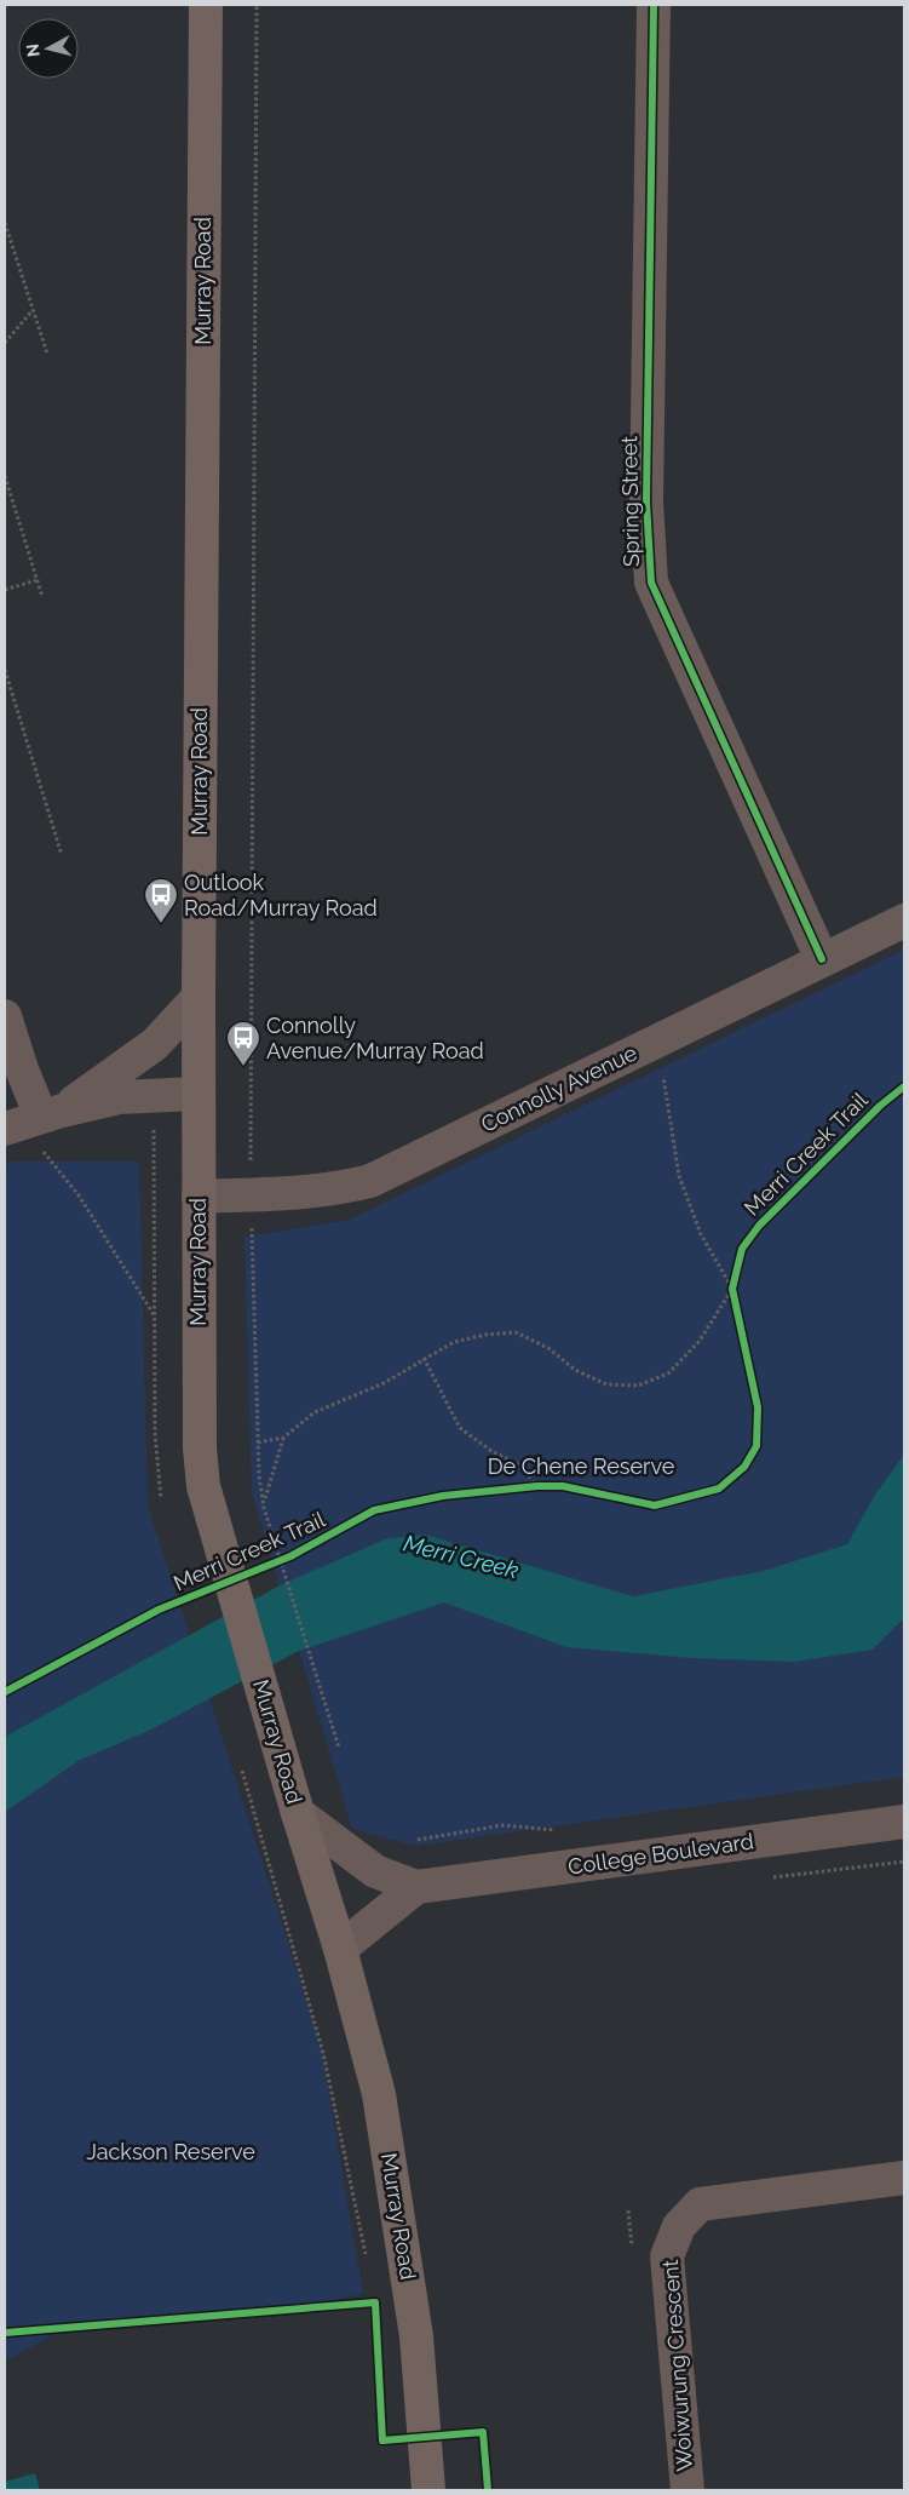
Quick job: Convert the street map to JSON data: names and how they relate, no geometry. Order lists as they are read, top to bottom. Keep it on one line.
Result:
{"streets":{"main road":["Murray Road"],"street":["Spring Street","Connolly Avenue","College Boulevard","Woiwurung Crescent"],"cycle path":["Merri Creek Trail"]},"crossings":[["Murray Road","Connolly Avenue"],["Murray Road","College Boulevard"],["Spring Street","Connolly Avenue"]],"water":["Merri Creek"],"parks":["De Chene Reserve","Jackson Reserve"],"places":{"bus stop":["Outlook Road/Murray Road","Connolly Avenue/Murray Road"]},"north":"left"}
